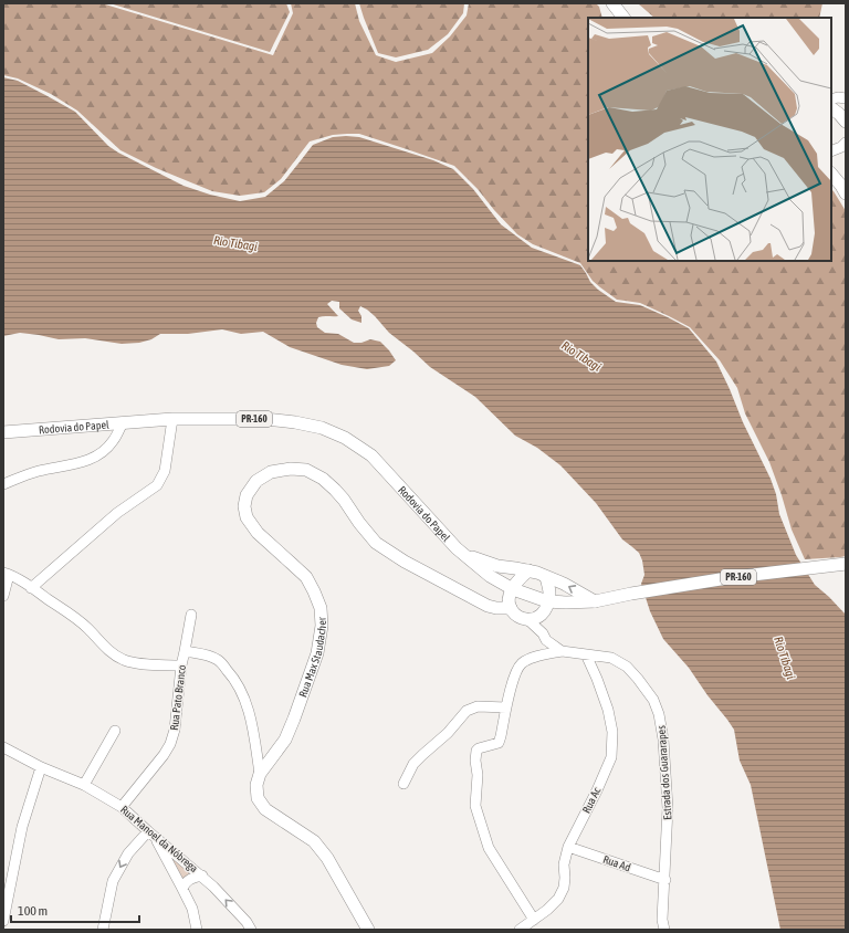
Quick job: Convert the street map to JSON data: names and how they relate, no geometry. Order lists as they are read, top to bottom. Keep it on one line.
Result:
{"streets":{"main road":["PR-160","Rodovia do Papel","Rua Max Staudacher"],"street":["Rua Pato Branco","Estrada dos Guararapes","Rua Ac","Rua Manoel da Nóbrega","Rua Ad"]},"crossings":[["Rua Max Staudacher","Rua Pato Branco"],["Rua Pato Branco","Rua Manoel da Nóbrega"],["Estrada dos Guararapes","Rua Ac"],["Estrada dos Guararapes","Rua Ad"],["Rua Ac","Rua Ad"]],"water":["Rio Tibagi"],"scale_bar":"100 m"}
